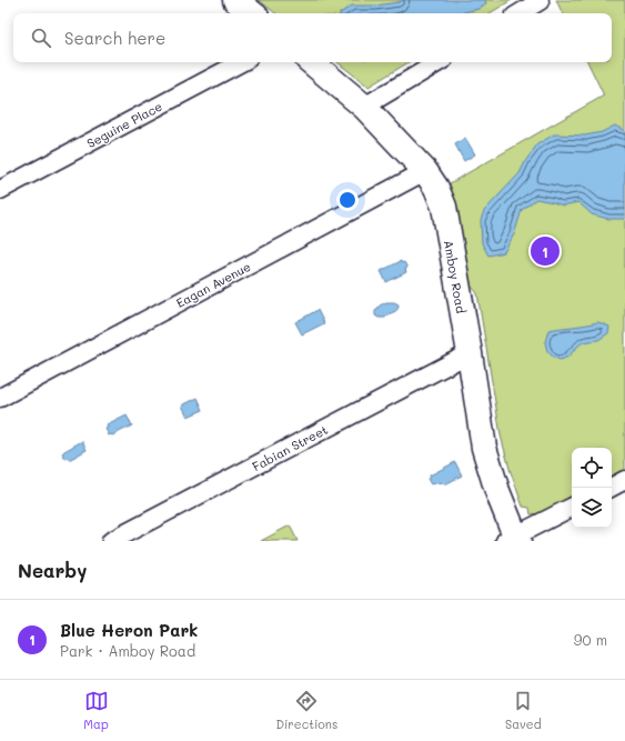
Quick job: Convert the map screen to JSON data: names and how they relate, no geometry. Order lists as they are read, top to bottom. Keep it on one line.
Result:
{"streets":{"main road":["Amboy Road"],"street":["Seguine Place","Eagan Avenue","Fabian Street"]},"crossings":[["Amboy Road","Eagan Avenue"],["Amboy Road","Fabian Street"]],"page":{"search":"Search here","pins":"1","heading":"Nearby","list":[{"mark":"1","name":"Blue Heron Park","note":"Park · Amboy Road","value":"90 m"}],"nav":["Map","Directions","Saved"]}}
